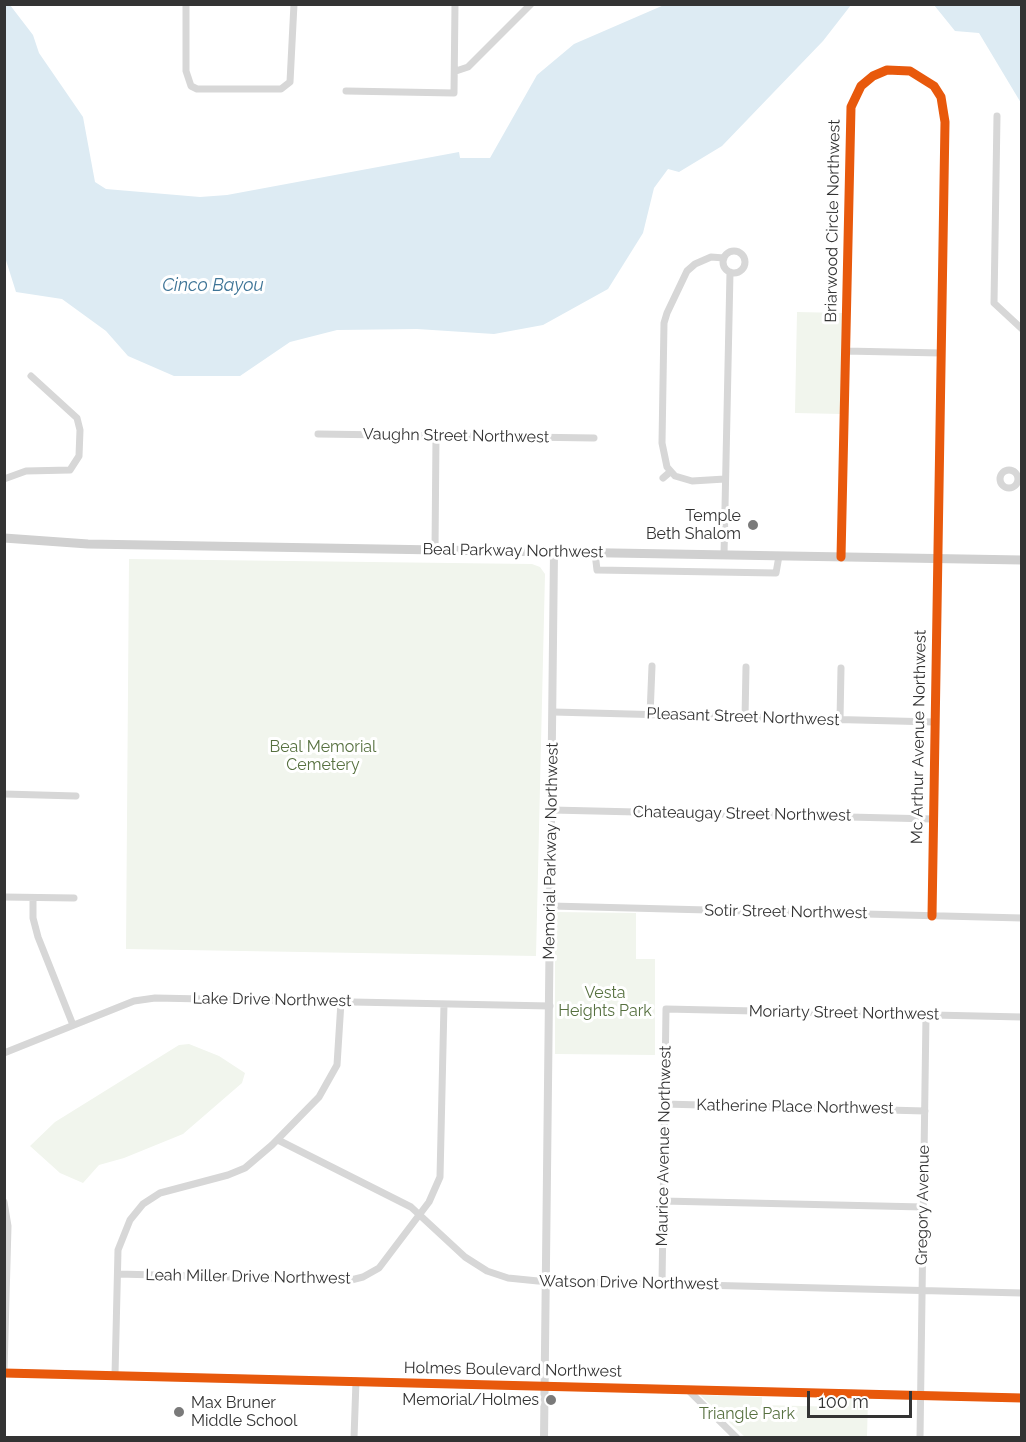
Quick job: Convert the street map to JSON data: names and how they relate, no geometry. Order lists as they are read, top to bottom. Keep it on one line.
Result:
{"streets":{"main road":["Beal Parkway Northwest"],"street":["Briarwood Circle Northwest","Vaughn Street Northwest","Pleasant Street Northwest","Mc Arthur Avenue Northwest","Chateaugay Street Northwest","Memorial Parkway Northwest","Sotir Street Northwest","Lake Drive Northwest","Moriarty Street Northwest","Katherine Place Northwest","Maurice Avenue Northwest","Gregory Avenue","Leah Miller Drive Northwest","Watson Drive Northwest","Holmes Boulevard Northwest"]},"crossings":[["Briarwood Circle Northwest","Beal Parkway Northwest"],["Briarwood Circle Northwest","Mc Arthur Avenue Northwest"],["Beal Parkway Northwest","Mc Arthur Avenue Northwest"],["Beal Parkway Northwest","Memorial Parkway Northwest"],["Pleasant Street Northwest","Mc Arthur Avenue Northwest"],["Pleasant Street Northwest","Memorial Parkway Northwest"],["Mc Arthur Avenue Northwest","Chateaugay Street Northwest"],["Mc Arthur Avenue Northwest","Sotir Street Northwest"],["Chateaugay Street Northwest","Memorial Parkway Northwest"],["Memorial Parkway Northwest","Sotir Street Northwest"],["Memorial Parkway Northwest","Lake Drive Northwest"],["Memorial Parkway Northwest","Watson Drive Northwest"],["Memorial Parkway Northwest","Holmes Boulevard Northwest"],["Lake Drive Northwest","Leah Miller Drive Northwest"],["Moriarty Street Northwest","Maurice Avenue Northwest"],["Moriarty Street Northwest","Gregory Avenue"],["Katherine Place Northwest","Maurice Avenue Northwest"],["Katherine Place Northwest","Gregory Avenue"],["Maurice Avenue Northwest","Watson Drive Northwest"],["Gregory Avenue","Watson Drive Northwest"],["Gregory Avenue","Holmes Boulevard Northwest"],["Leah Miller Drive Northwest","Watson Drive Northwest"]],"water":["Cinco Bayou"],"parks":["Beal Memorial Cemetery","Vesta Heights Park","Triangle Park"],"places":["Temple Beth Shalom","Memorial/Holmes","Max Bruner Middle School"],"scale_bar":"100 m"}
